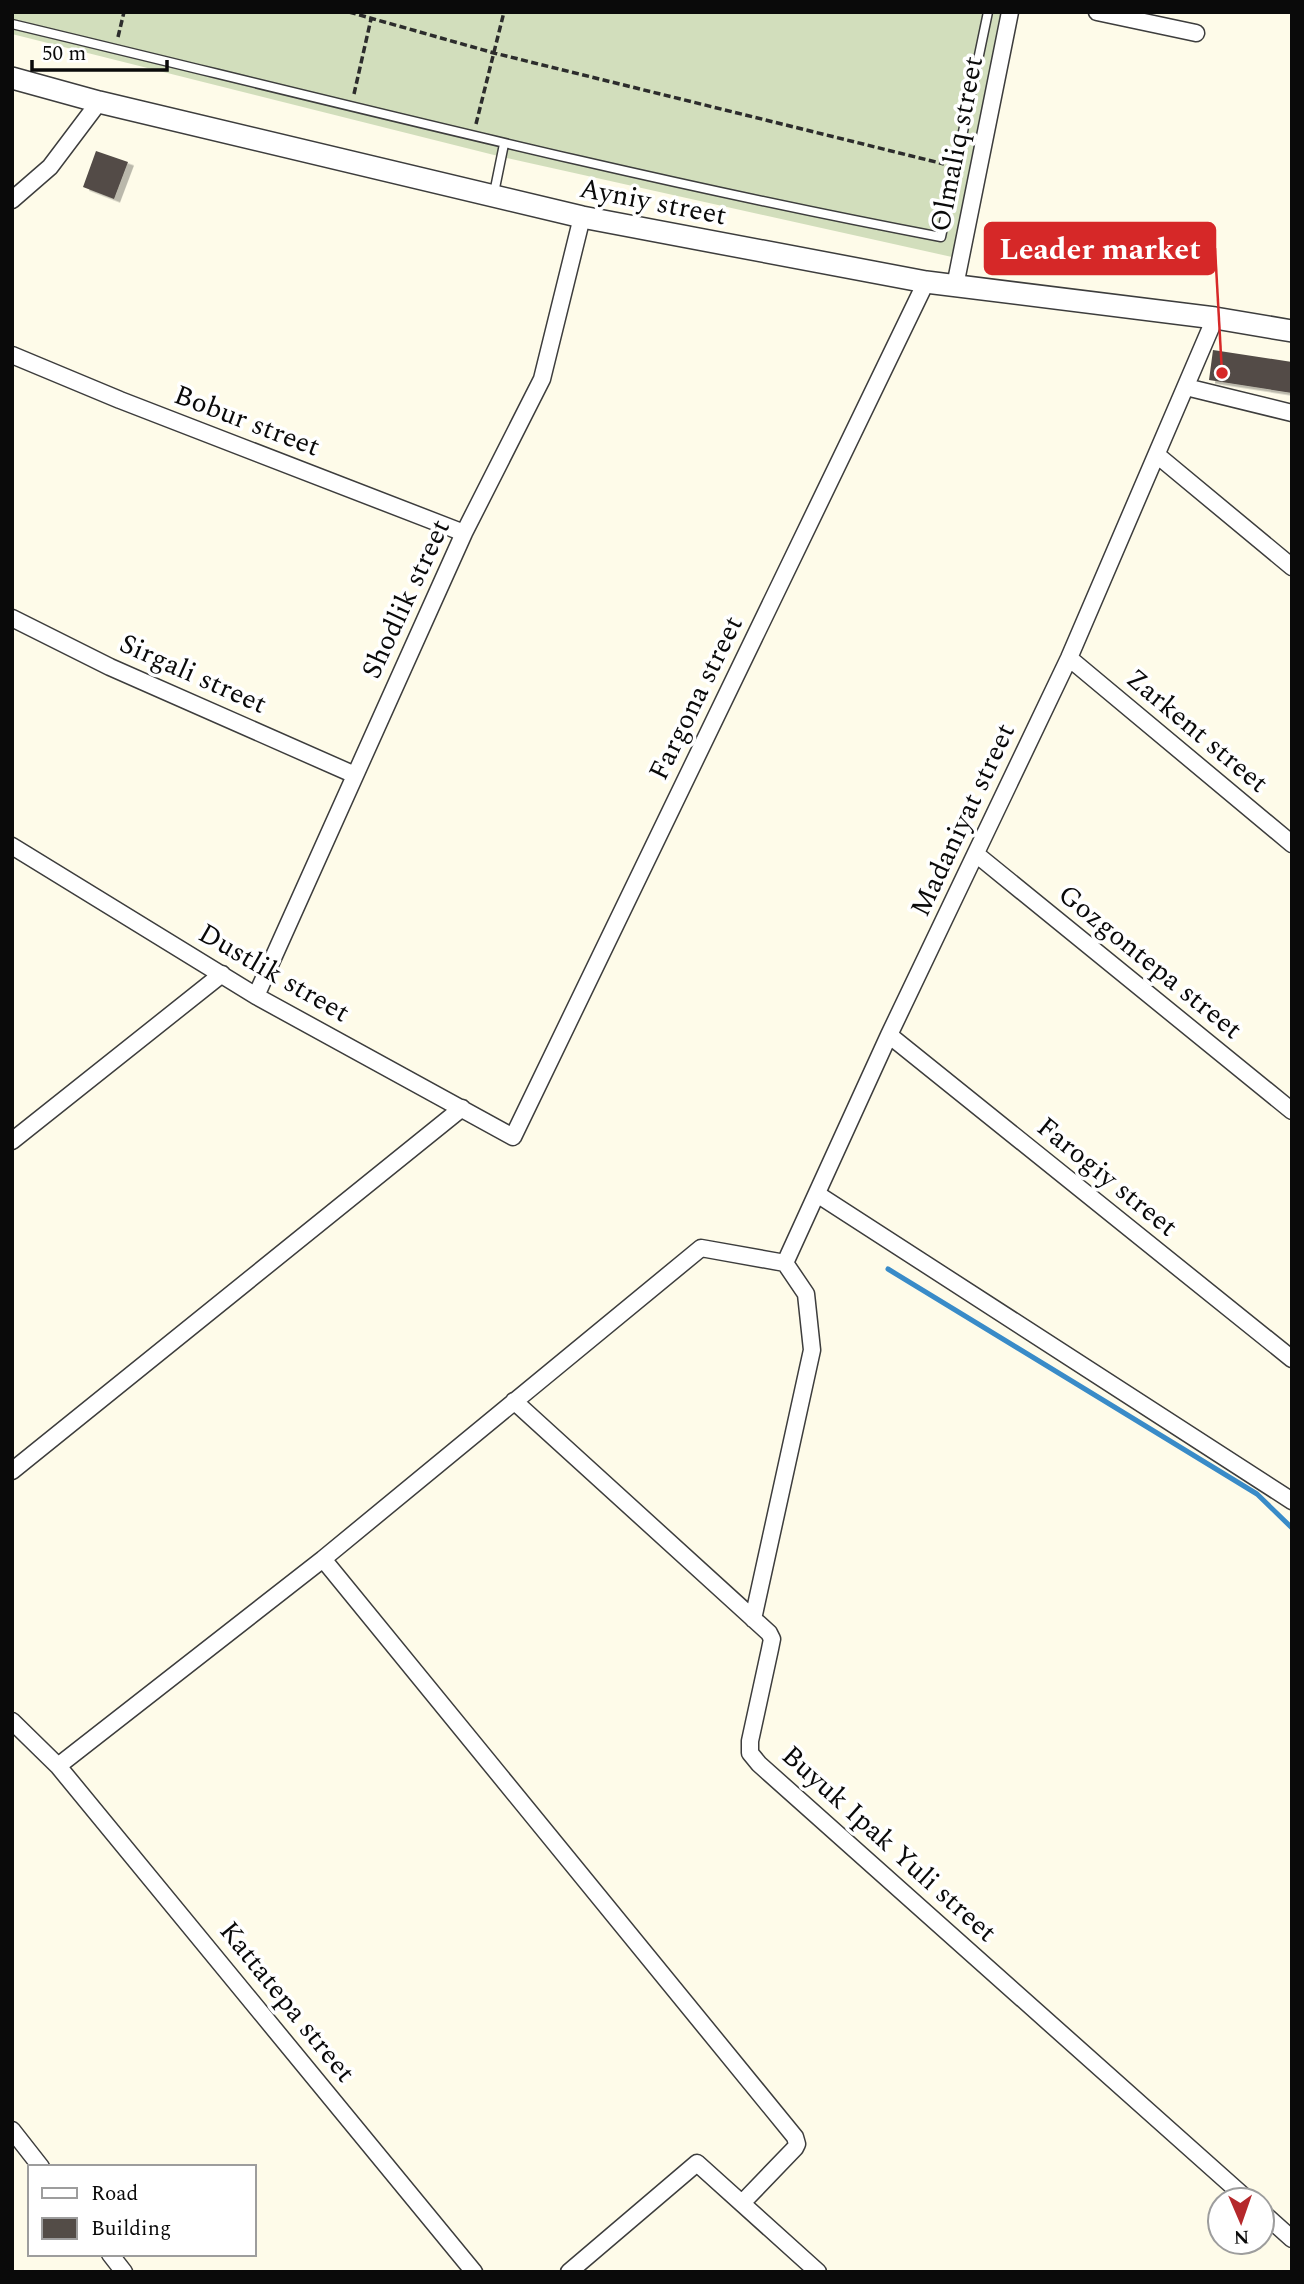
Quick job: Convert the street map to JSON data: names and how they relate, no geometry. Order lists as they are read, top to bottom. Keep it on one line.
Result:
{"streets":{"street":["Olmaliq street","Ayniy street","Bobur street","Shodlik street","Sirgali street","Fargona street","Zarkent street","Madaniyat street","Gozgontepa street","Dustlik street","Farogiy street","Buyuk Ipak Yuli street","Kattatepa street"]},"crossings":[["Olmaliq street","Ayniy street"],["Ayniy street","Shodlik street"],["Ayniy street","Fargona street"],["Ayniy street","Madaniyat street"],["Bobur street","Shodlik street"],["Shodlik street","Sirgali street"],["Shodlik street","Dustlik street"],["Fargona street","Dustlik street"],["Zarkent street","Madaniyat street"],["Madaniyat street","Gozgontepa street"],["Madaniyat street","Farogiy street"]],"places":["Leader market"],"legend":["Road","Building"],"scale_bar":"50 m","north":"bottom"}
